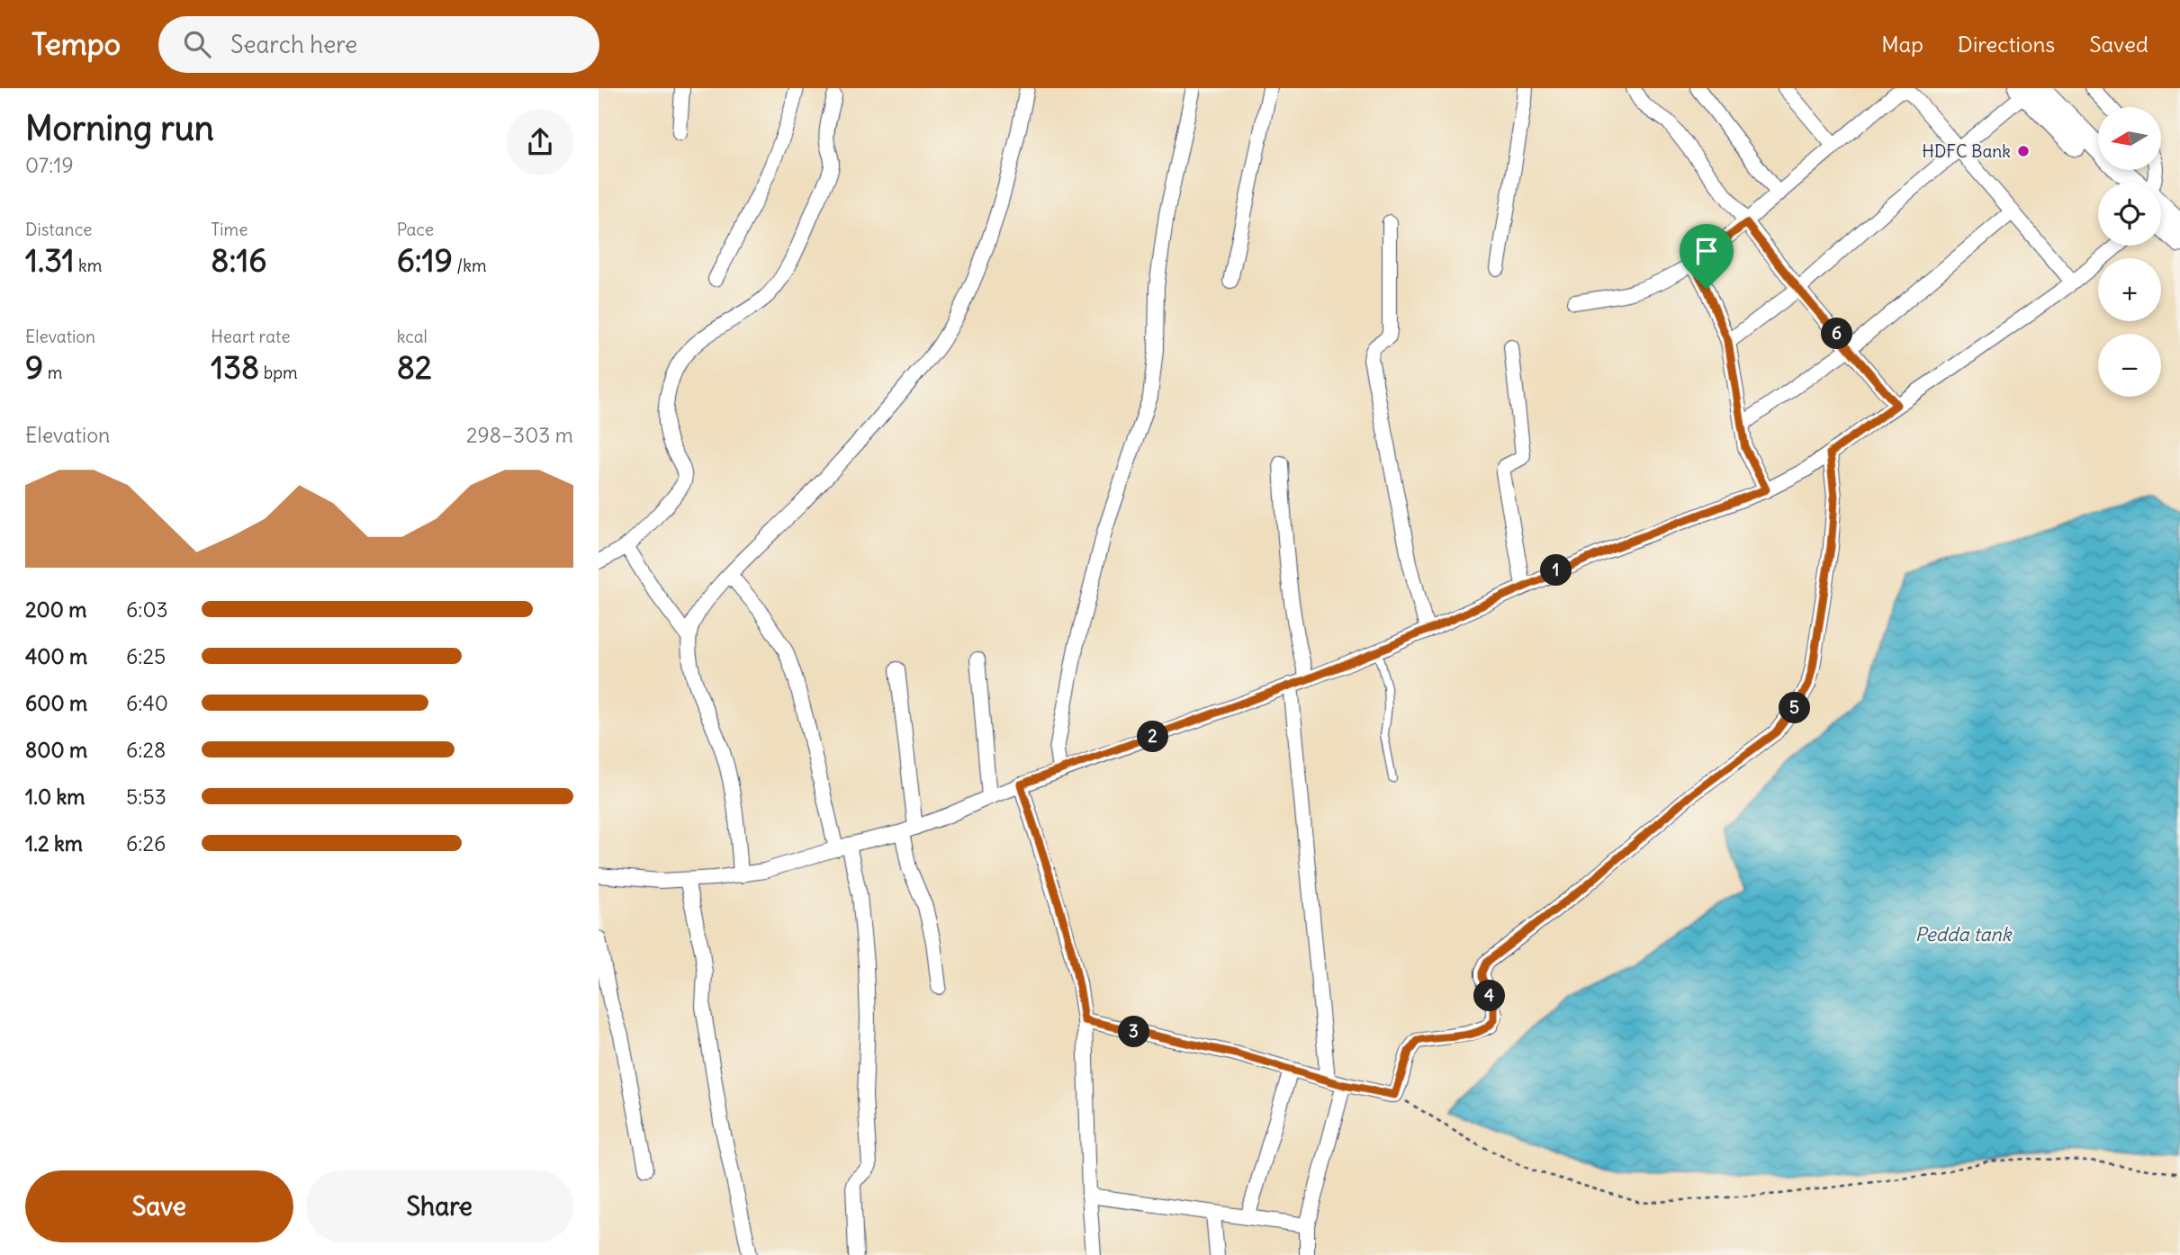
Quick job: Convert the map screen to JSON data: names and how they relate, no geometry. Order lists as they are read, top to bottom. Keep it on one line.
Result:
{"water":["Pedda tank"],"places":["HDFC Bank"],"north":"left","page":{"header":"Tempo","search":"Search here","nav":["Map","Directions","Saved"],"heading":["Morning run","07:19"],"map_buttons":["+","−"],"stats":[["Distance","1.31 km"],["Time","8:16"],["Pace","6:19 /km"],["Elevation","9 m"],["Heart rate","138 bpm"],["kcal","82"]],"pins":["6","1","5","2","4","3"],"chart":["Elevation","298–303 m"],"list":[{"name":"200 m","note":"6:03"},{"name":"400 m","note":"6:25"},{"name":"600 m","note":"6:40"},{"name":"800 m","note":"6:28"},{"name":"1.0 km","note":"5:53"},{"name":"1.2 km","note":"6:26"}],"buttons":["Save","Share"]}}
